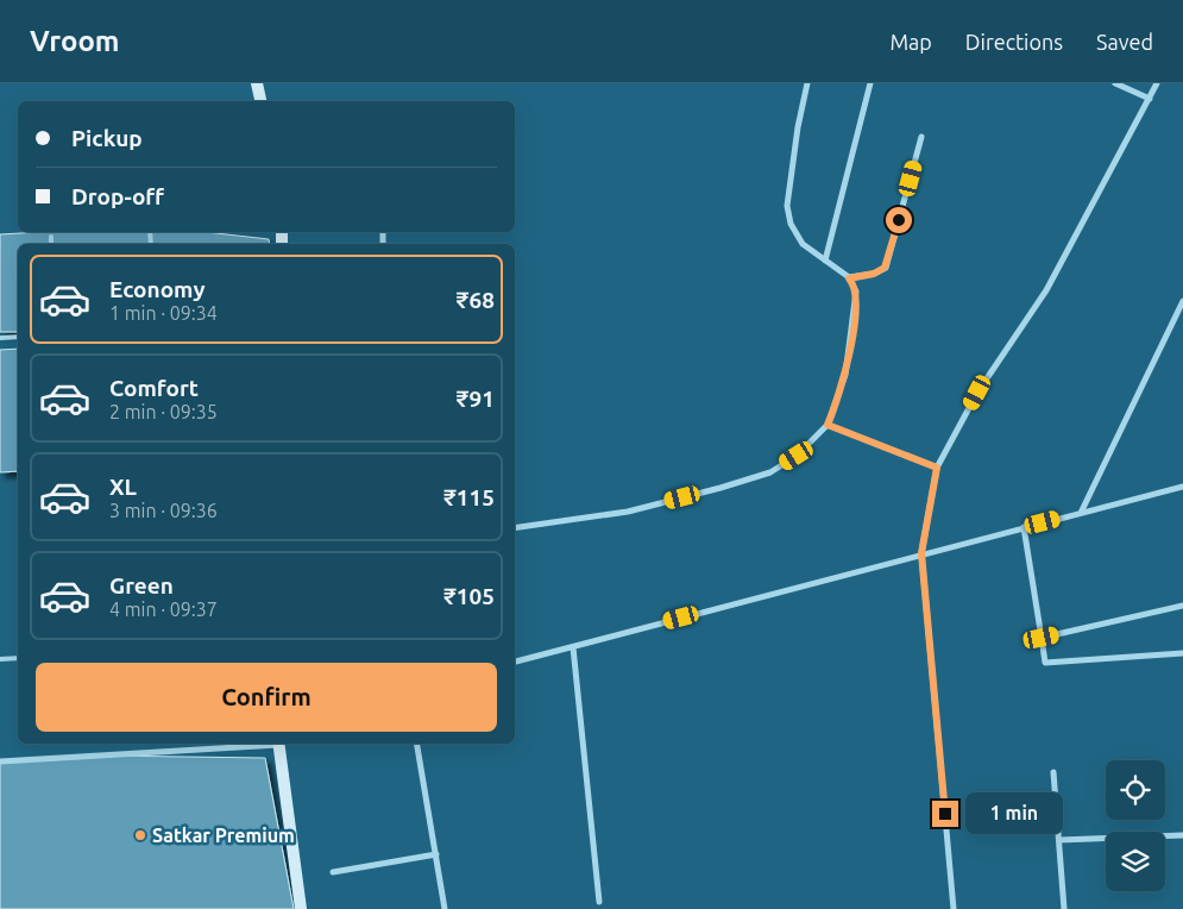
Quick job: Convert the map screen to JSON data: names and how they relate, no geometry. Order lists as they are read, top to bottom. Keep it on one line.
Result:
{"places":["Satkar Premium"],"page":{"header":"Vroom","nav":["Map","Directions","Saved"],"banner":["Pickup","Drop-off"],"list":[{"name":"Economy","note":"1 min · 09:34","value":"₹68"},{"name":"Comfort","note":"2 min · 09:35","value":"₹91"},{"name":"XL","note":"3 min · 09:36","value":"₹115"},{"name":"Green","note":"4 min · 09:37","value":"₹105"}],"buttons":"Confirm","bubble":"1 min"}}
